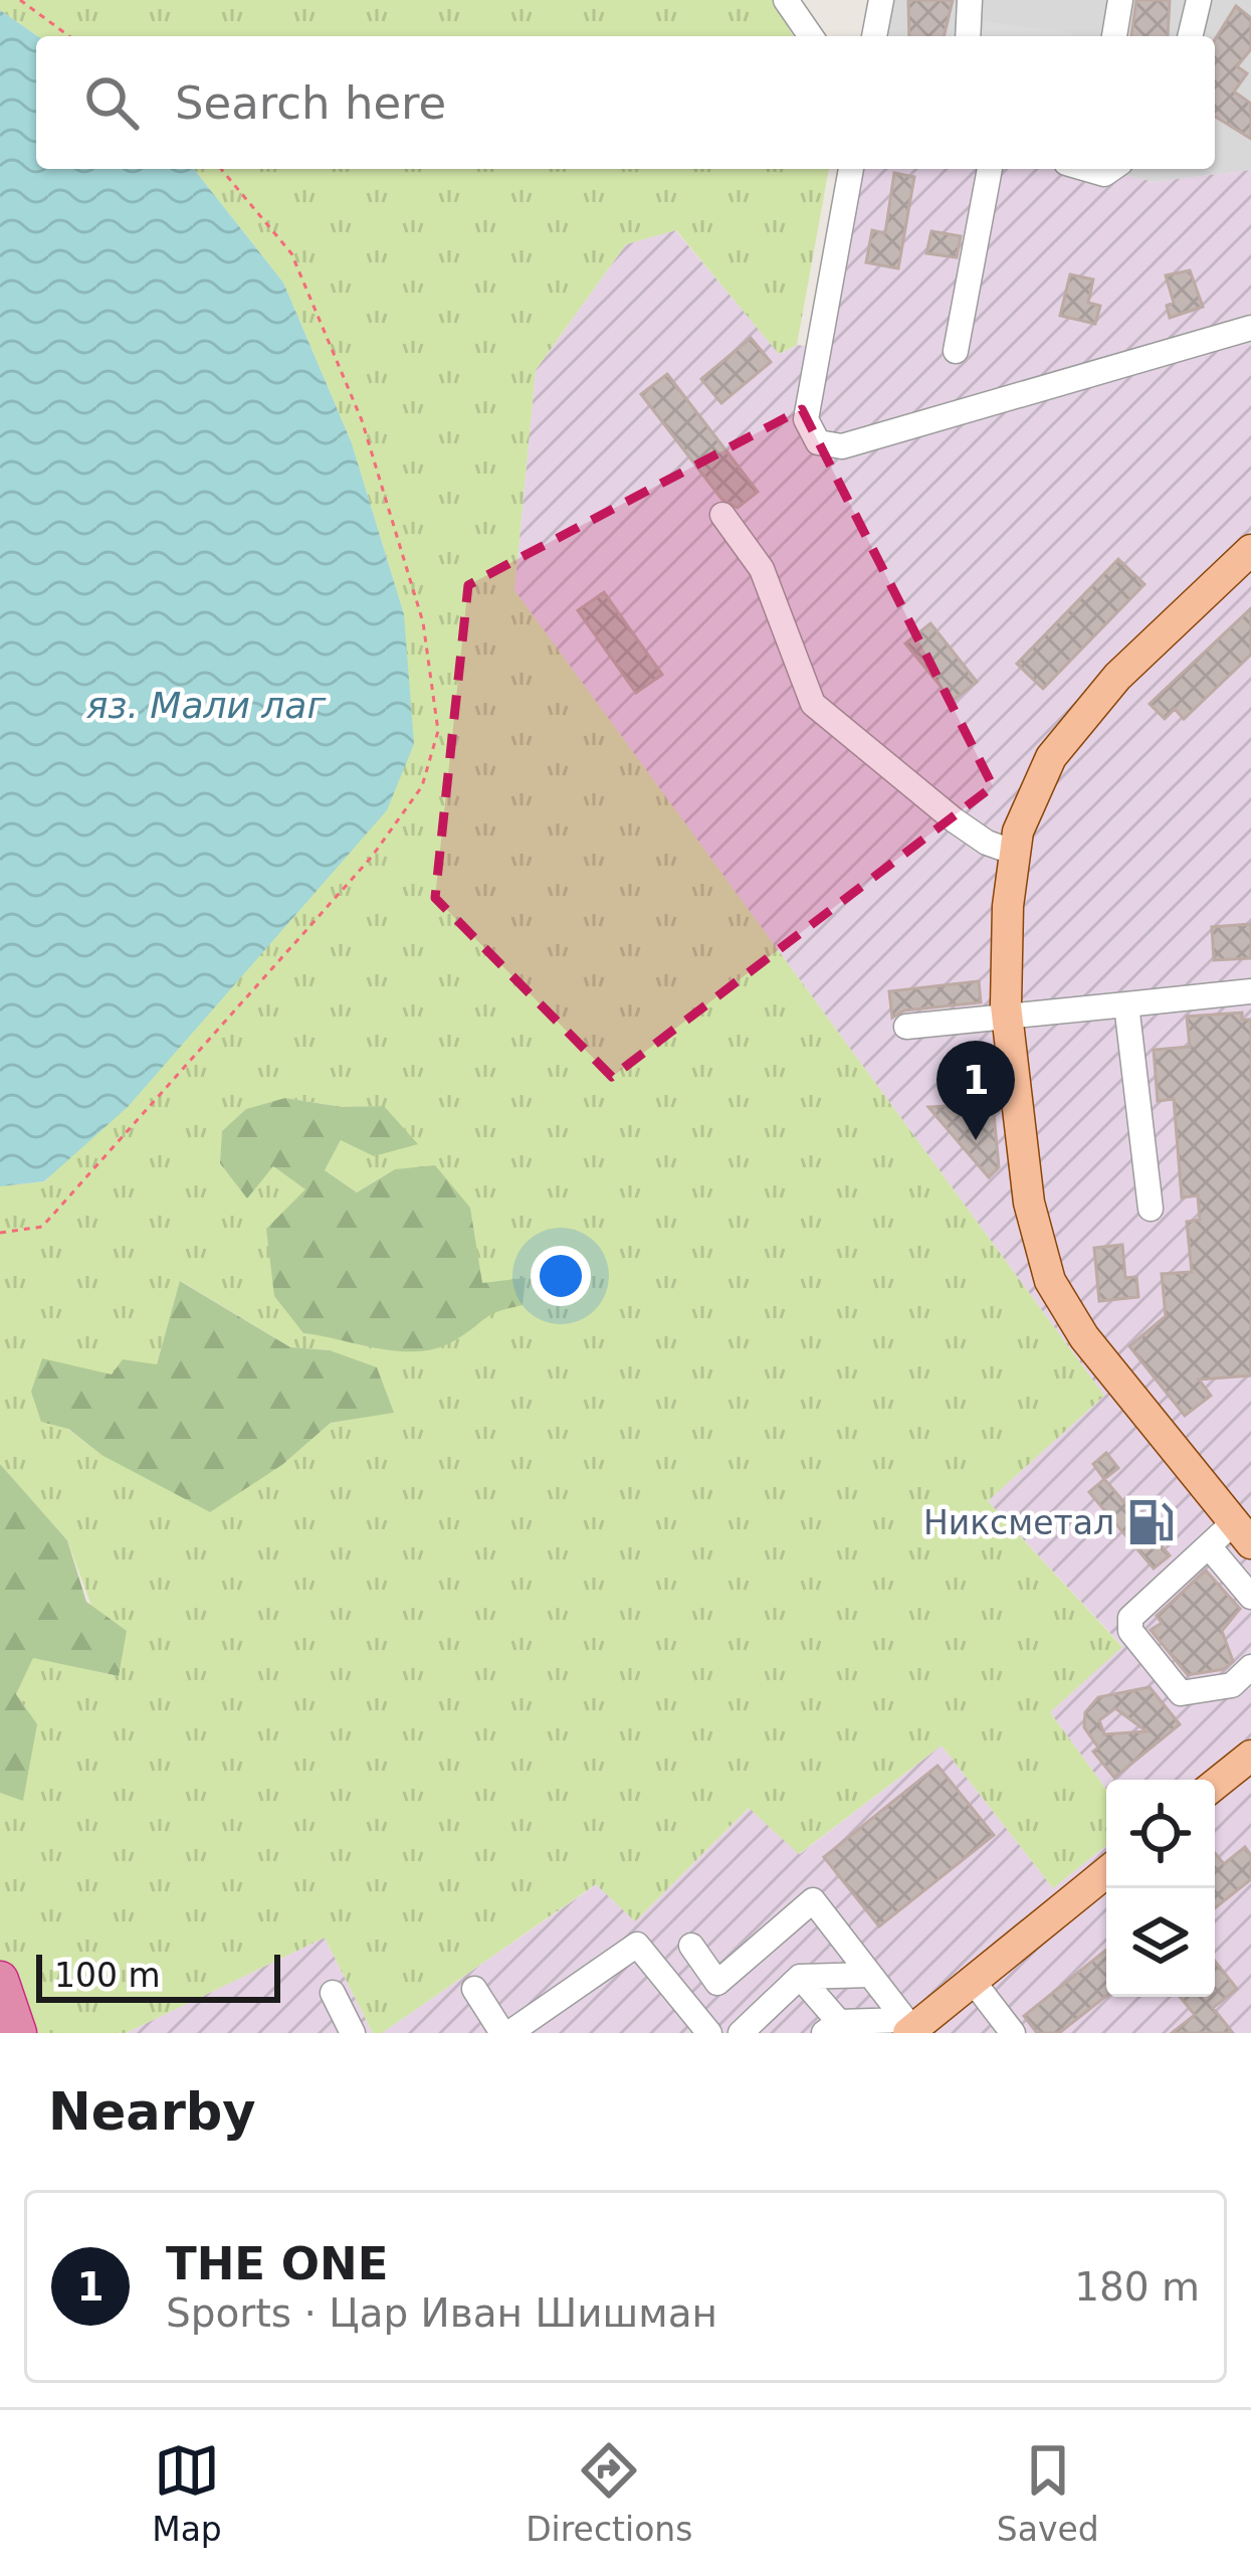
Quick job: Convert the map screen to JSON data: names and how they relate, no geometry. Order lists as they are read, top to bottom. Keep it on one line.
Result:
{"water":["яз. Мали лаг"],"places":{"fuel station":["Никсметал"]},"scale_bar":"100 m","page":{"search":"Search here","pins":"1","scale":"100 m","heading":"Nearby","list":[{"mark":"1","name":"THE ONE","note":"Sports · Цар Иван Шишман","value":"180 m"}],"nav":["Map","Directions","Saved"]}}
